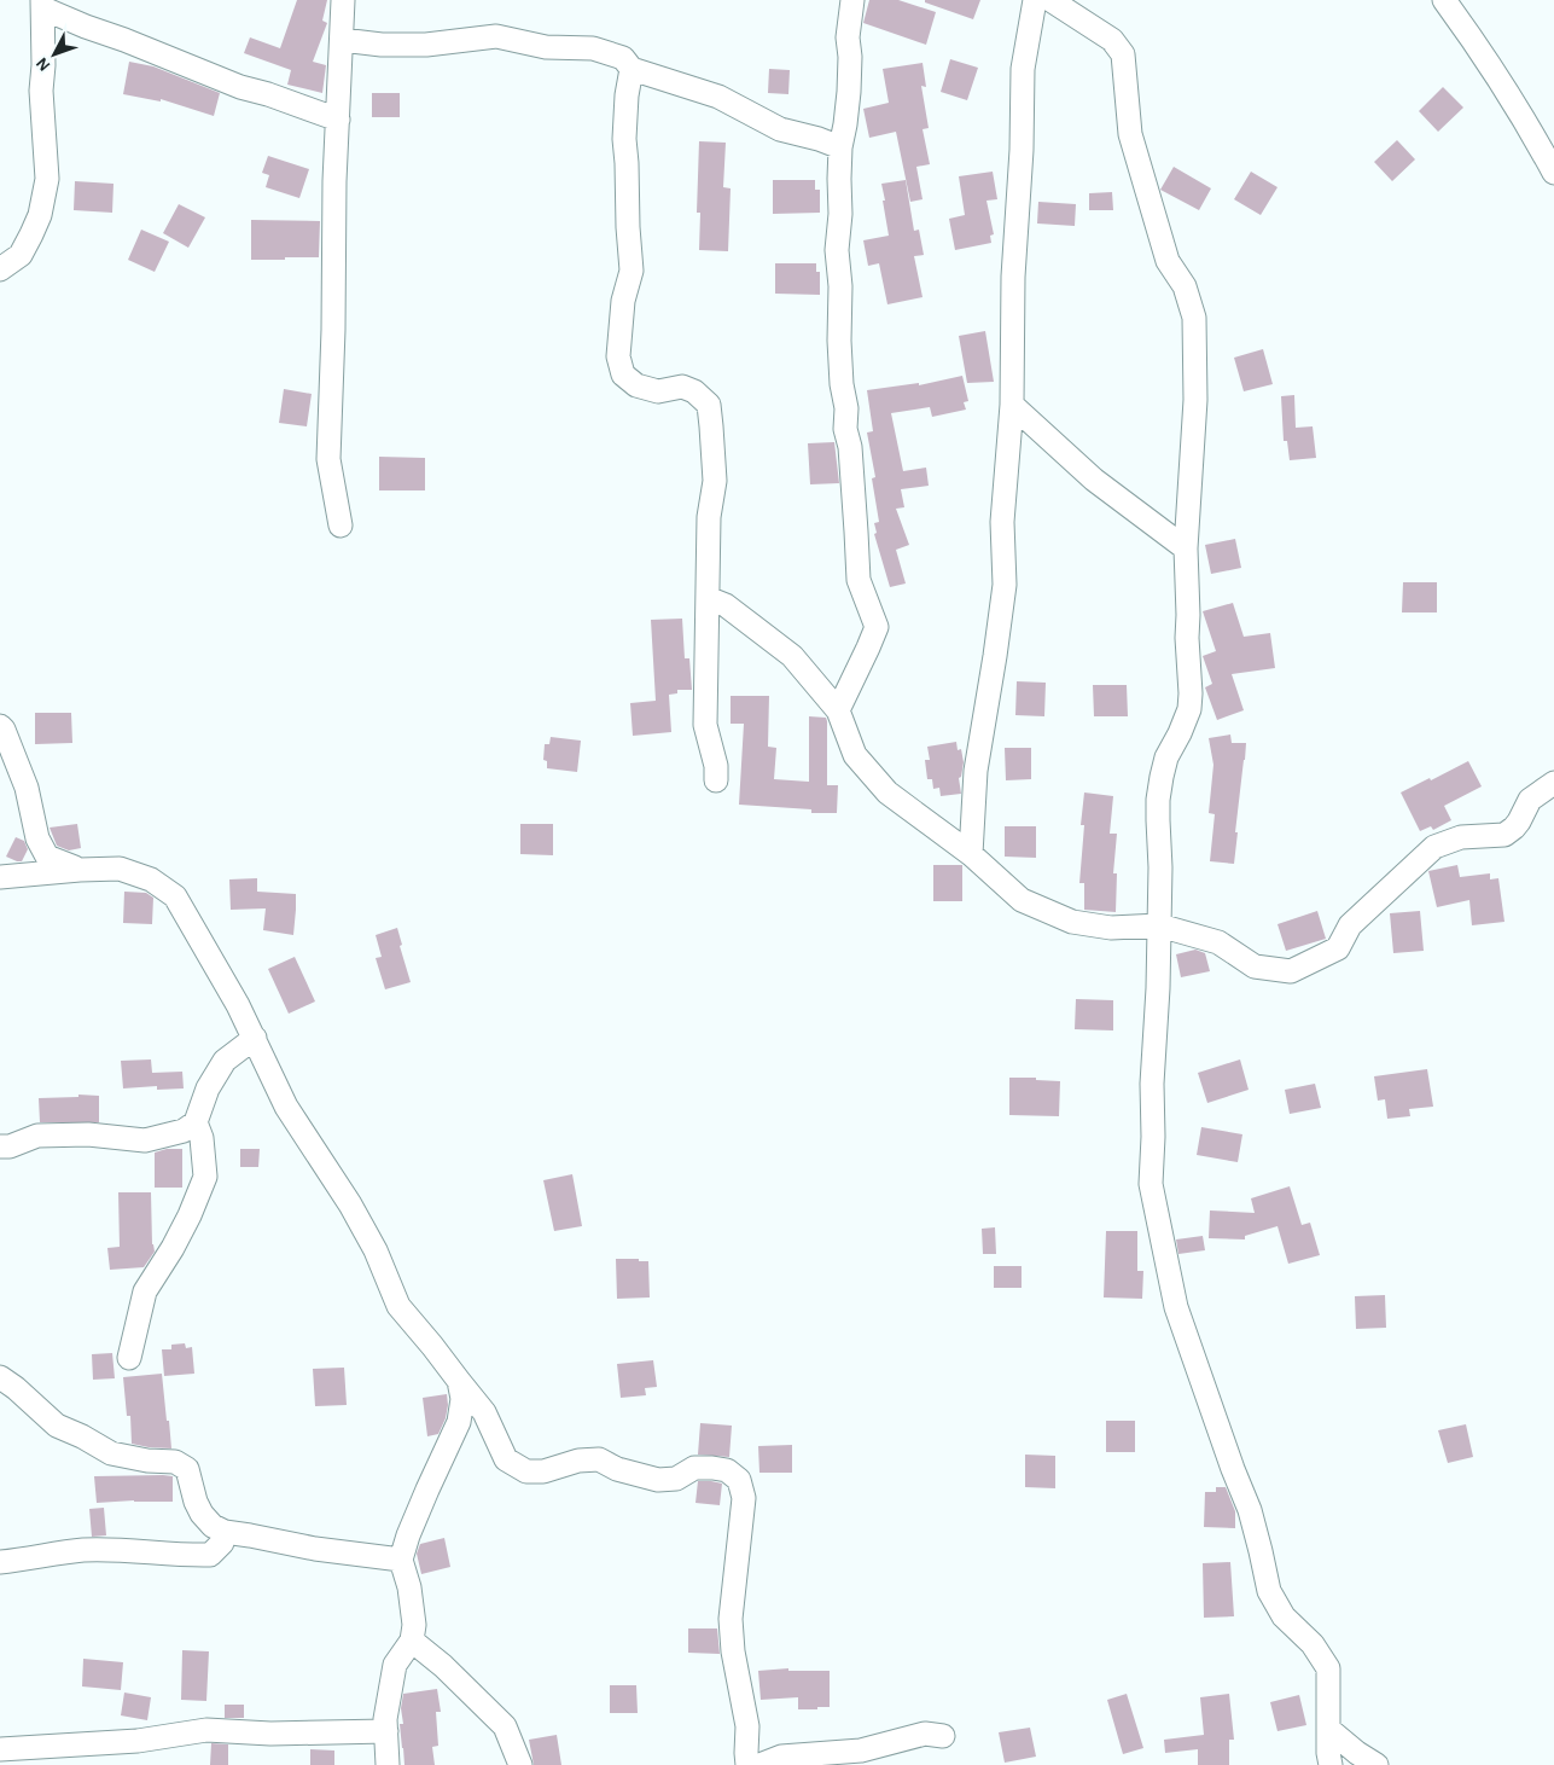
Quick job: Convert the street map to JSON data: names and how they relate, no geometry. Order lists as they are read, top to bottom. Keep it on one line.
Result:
{"north":"bottom left"}
